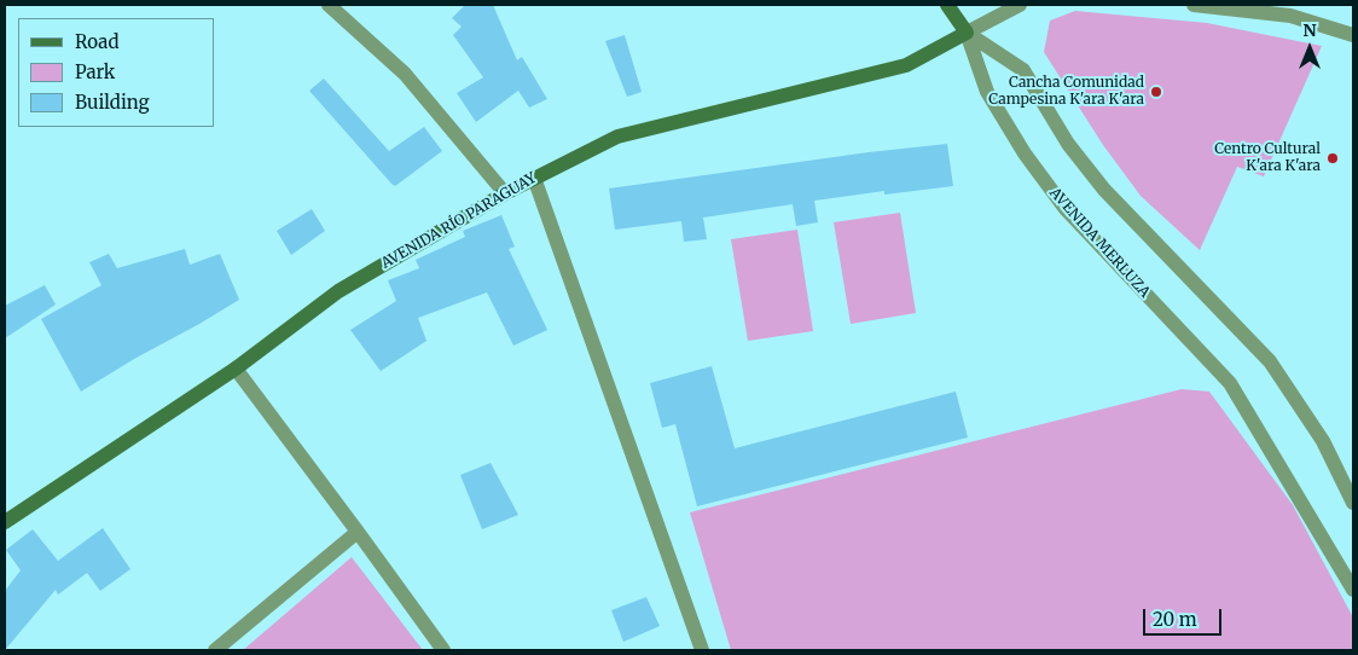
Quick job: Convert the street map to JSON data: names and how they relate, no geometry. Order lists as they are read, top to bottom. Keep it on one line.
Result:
{"streets":{"main road":["AVENIDA RÍO PARAGUAY"],"street":["AVENIDA MERLUZA"]},"crossings":[["AVENIDA RÍO PARAGUAY","AVENIDA MERLUZA"]],"places":["Cancha Comunidad Campesina K'ara K'ara","Centro Cultural K'ara K'ara"],"legend":["Road","Park","Building"],"scale_bar":"20 m","north":"top"}
